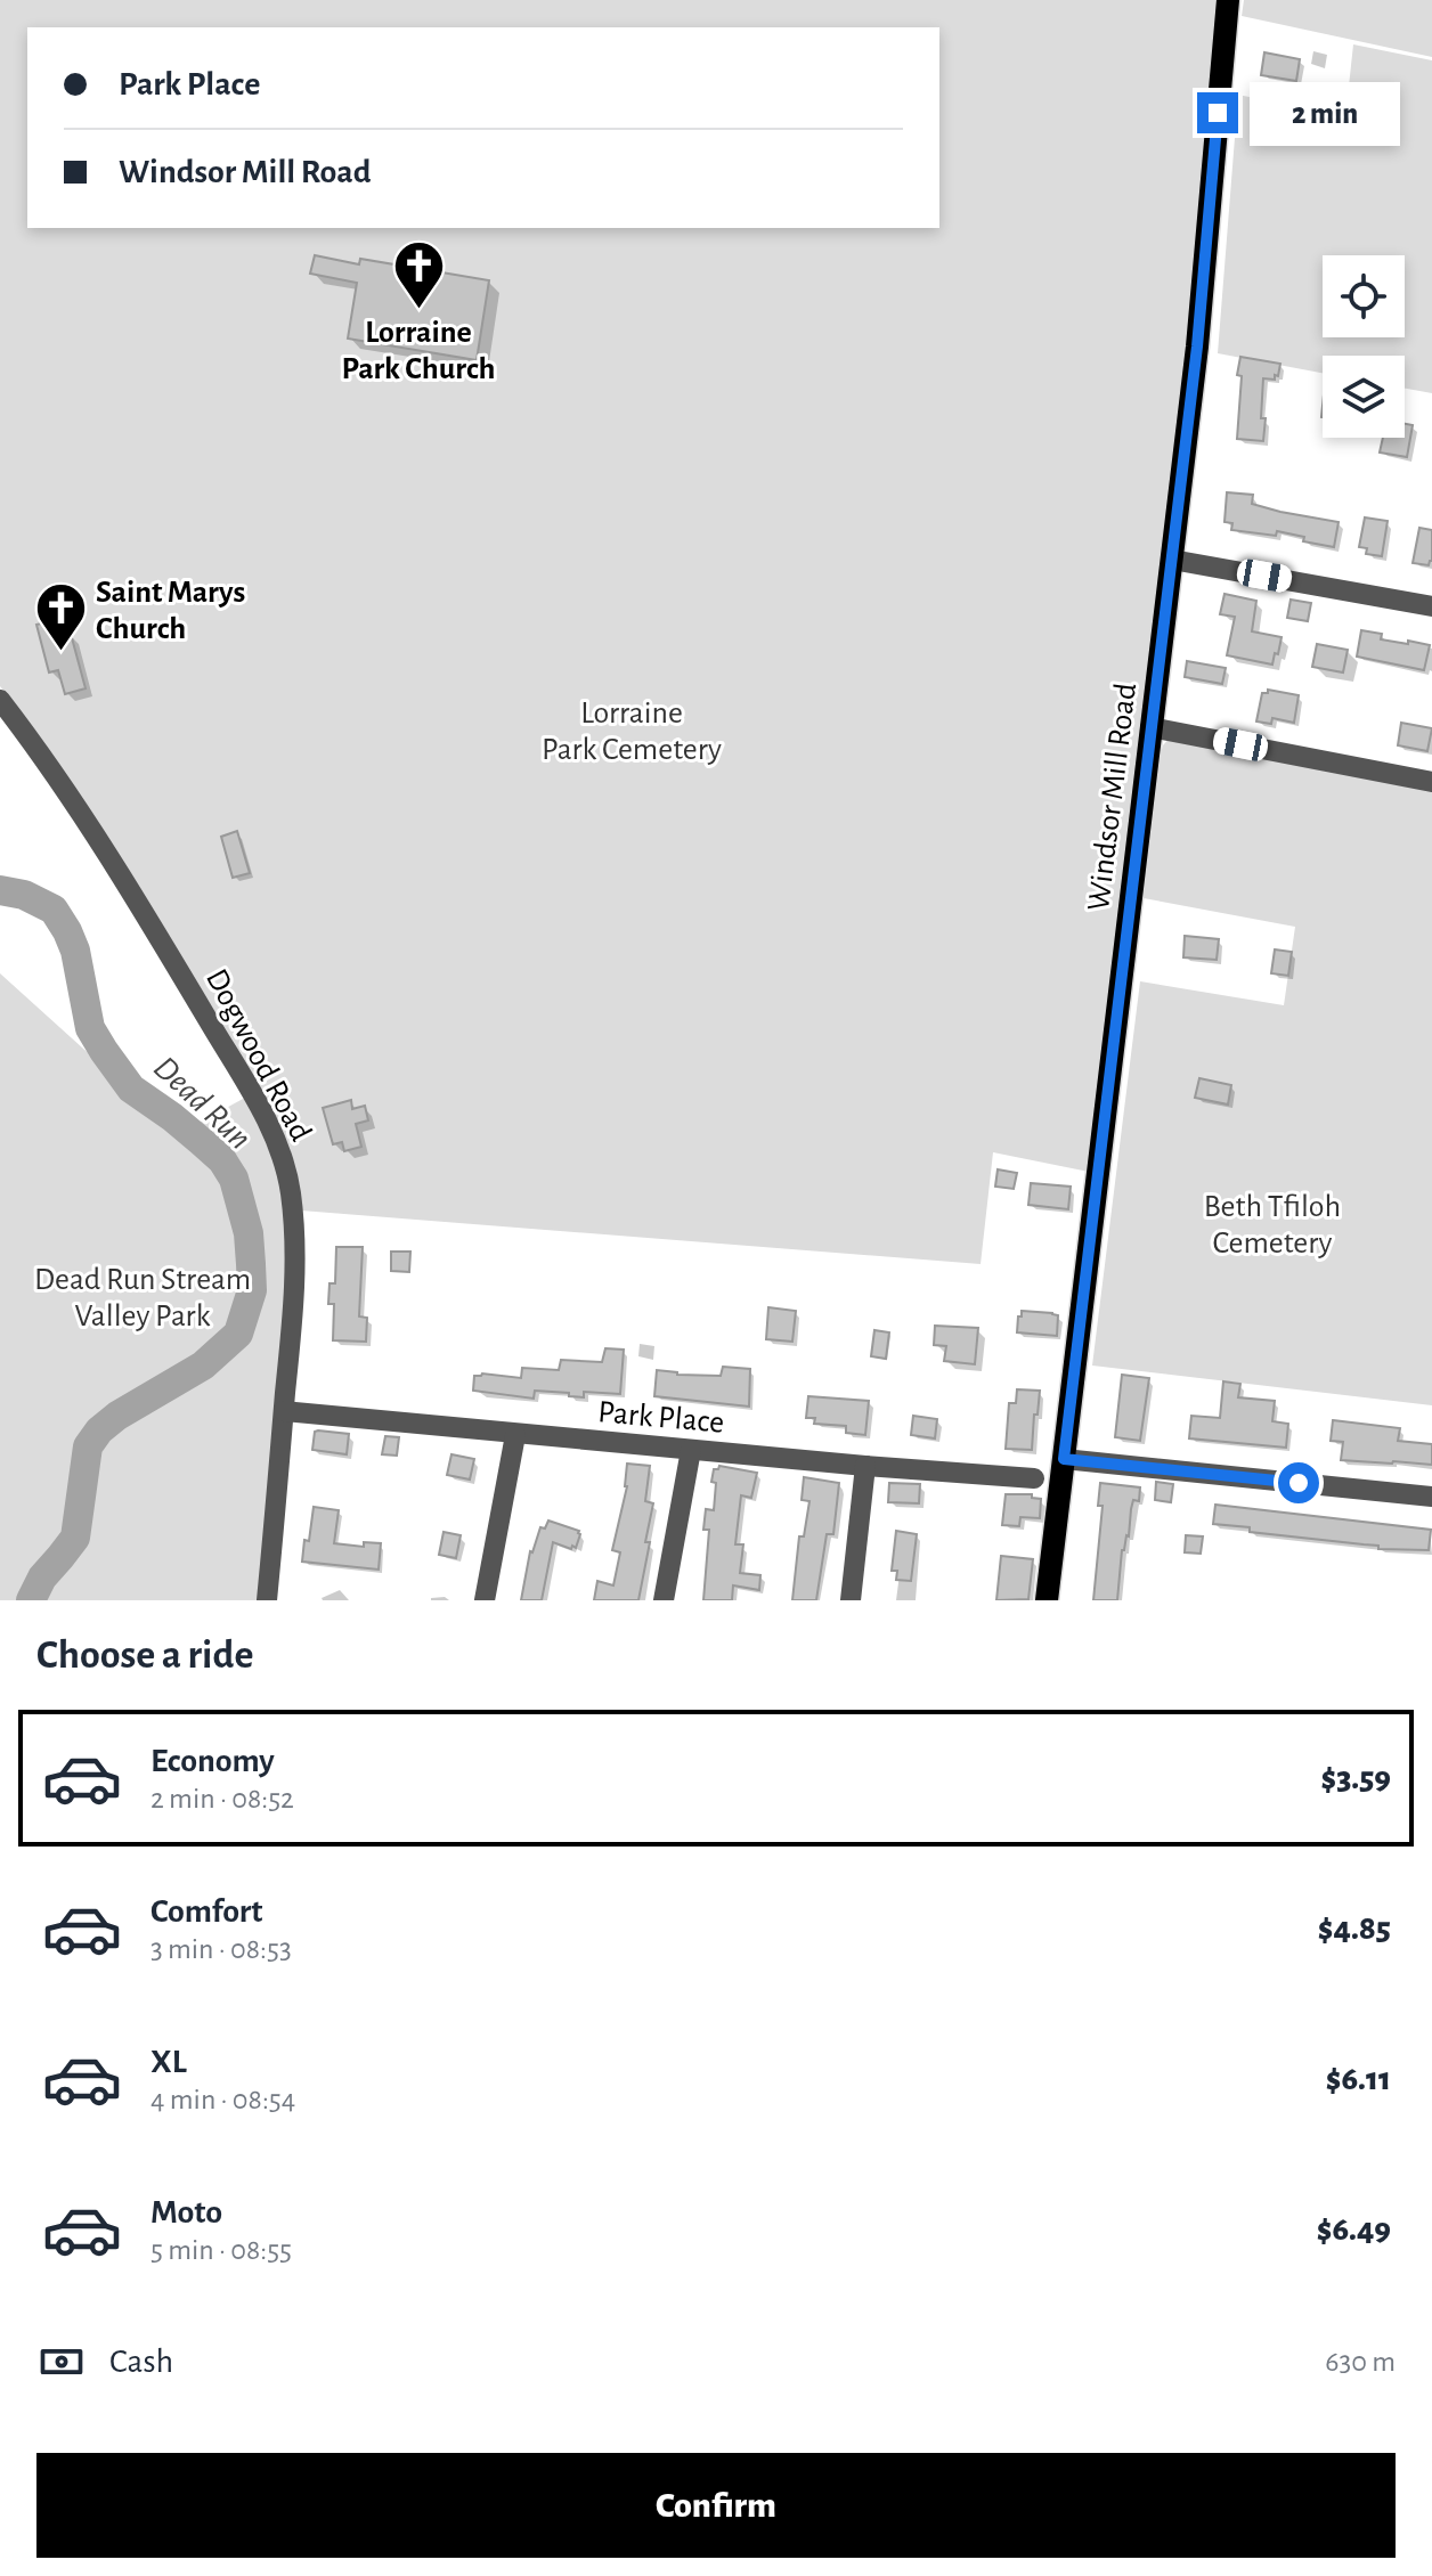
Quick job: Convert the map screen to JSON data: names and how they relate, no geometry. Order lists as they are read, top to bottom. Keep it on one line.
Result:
{"streets":{"main road":["Windsor Mill Road"],"street":["Dogwood Road","Park Place"]},"crossings":[["Dogwood Road","Park Place"]],"water":["Dead Run"],"parks":["Lorraine Park Cemetery","Beth Tfiloh Cemetery","Dead Run Stream Valley Park"],"places":{"church":["Lorraine Park Church","Saint Marys Church"]},"page":{"banner":["Park Place","Windsor Mill Road"],"bubble":"2 min","heading":"Choose a ride","list":[{"name":"Economy","note":"2 min · 08:52","value":"$3.59"},{"name":"Comfort","note":"3 min · 08:53","value":"$4.85"},{"name":"XL","note":"4 min · 08:54","value":"$6.11"},{"name":"Moto","note":"5 min · 08:55","value":"$6.49"}],"pay":["Cash","630 m"],"buttons":"Confirm"}}
